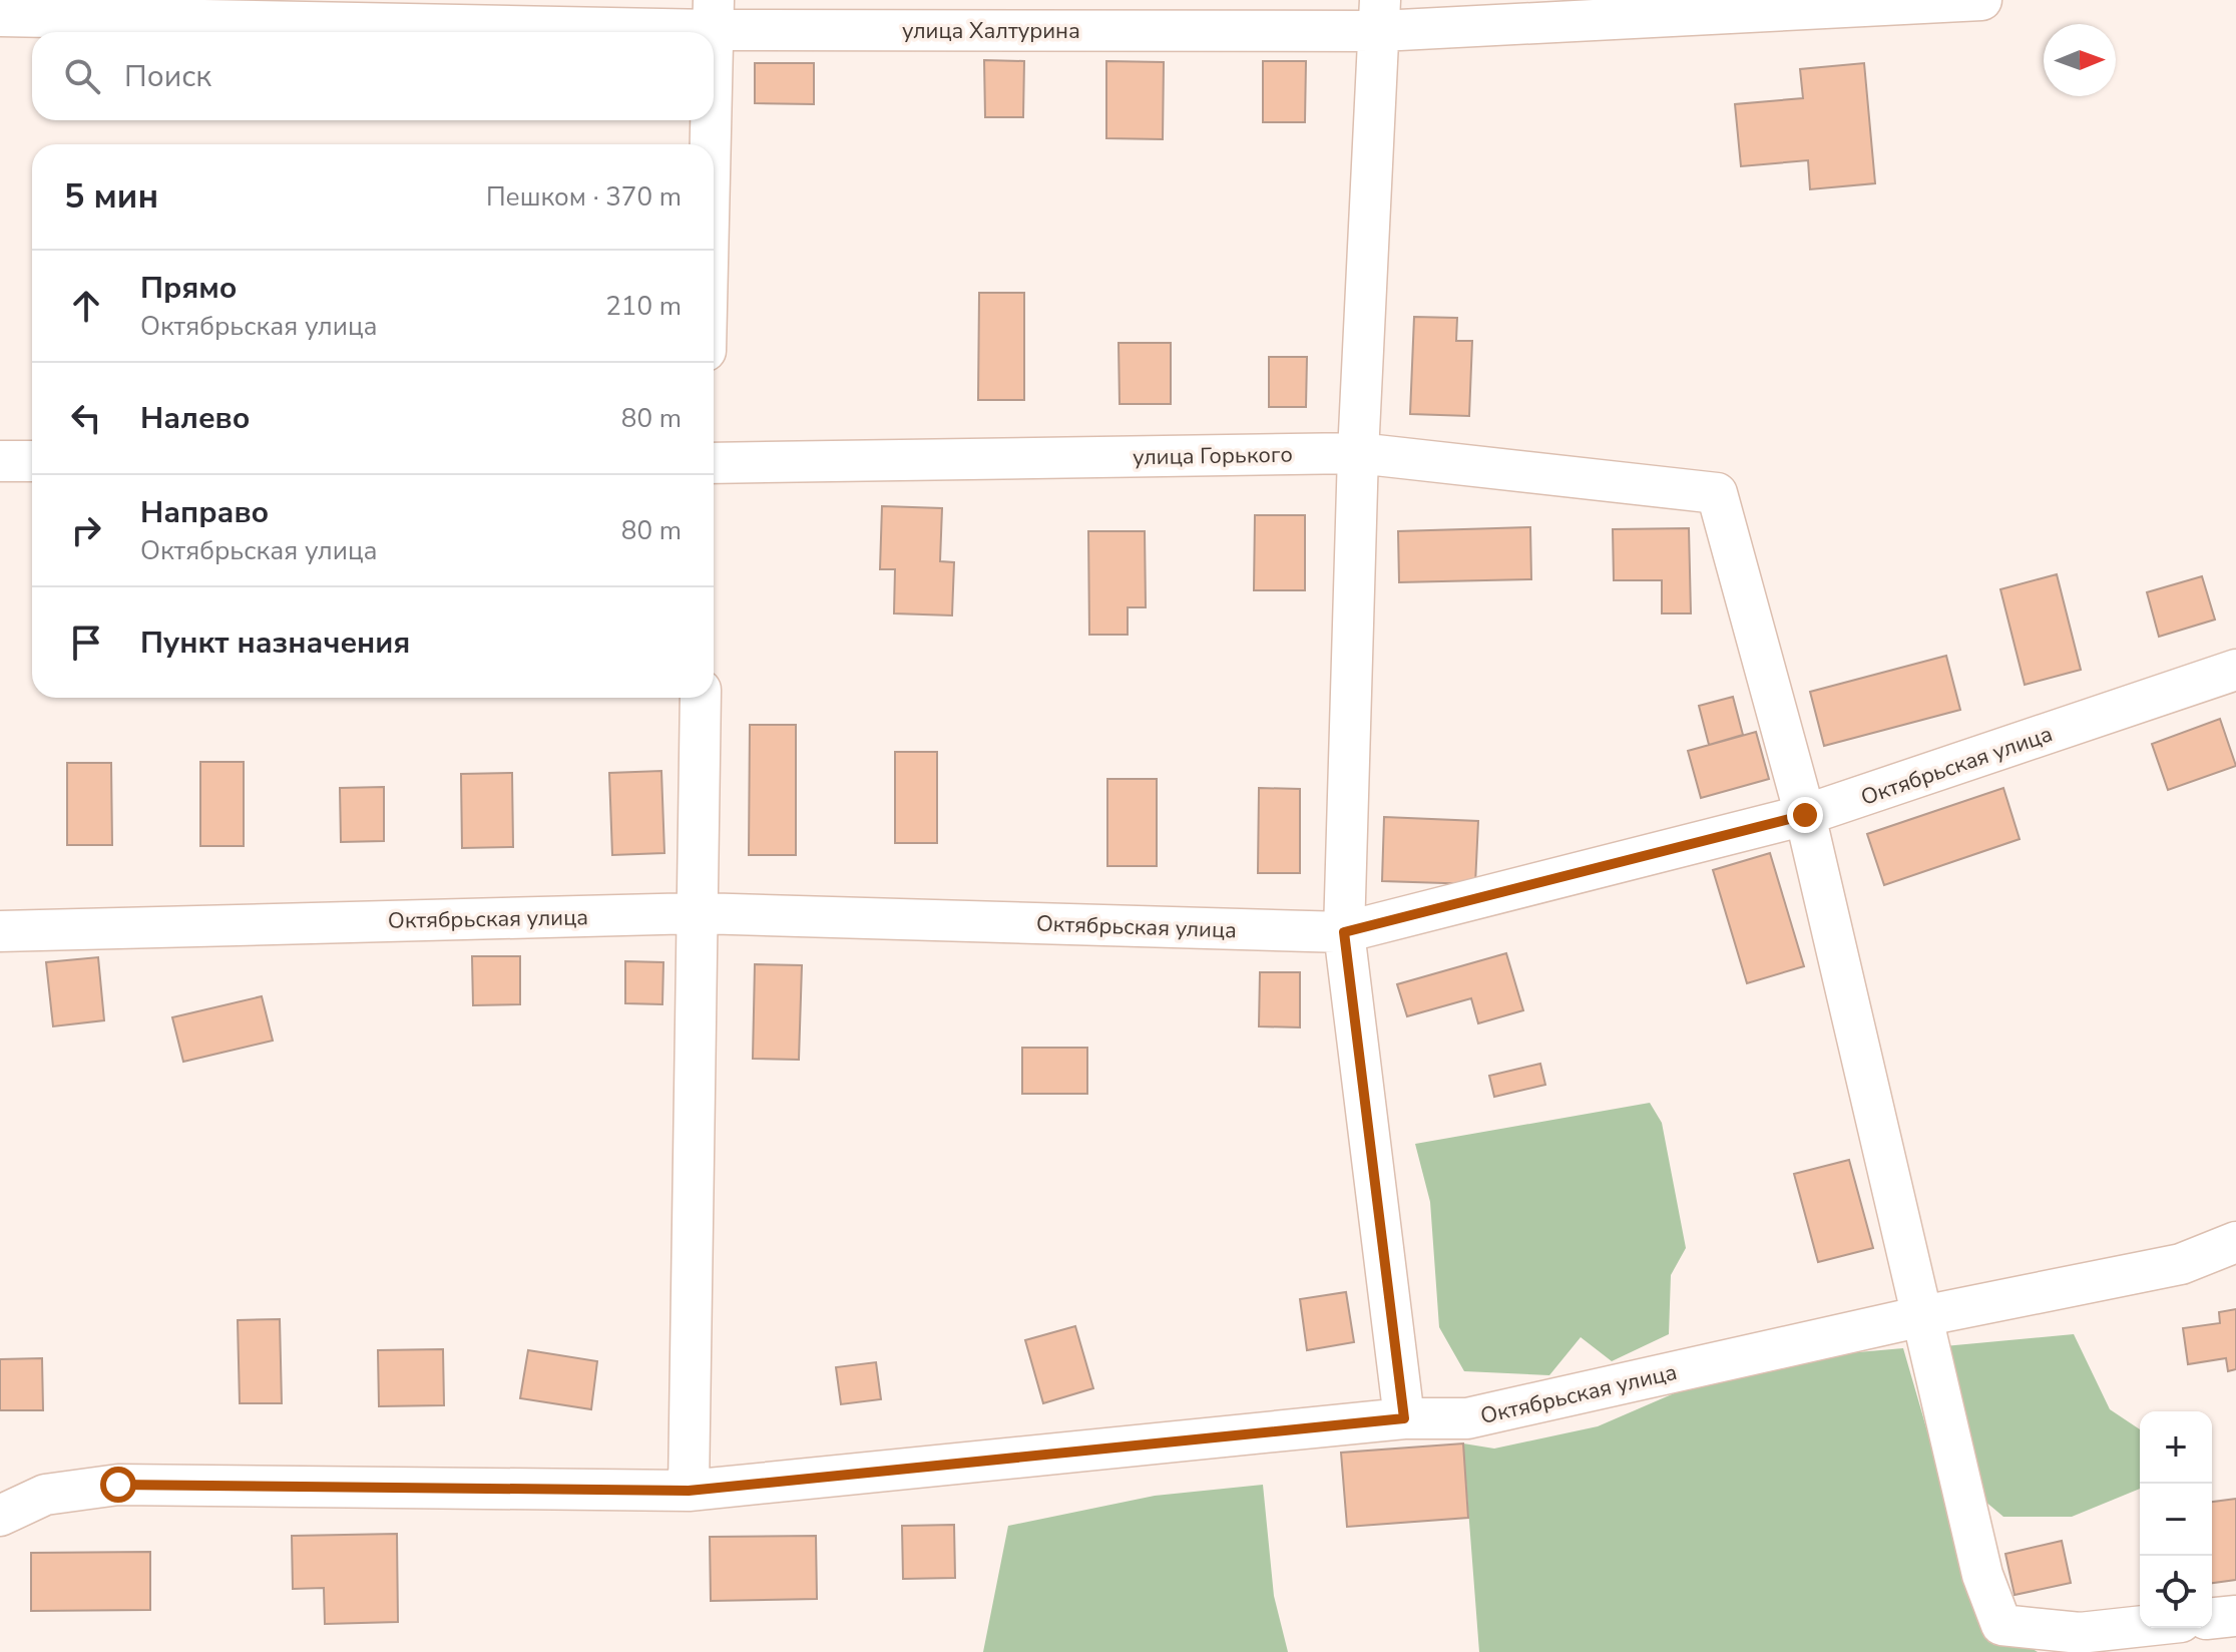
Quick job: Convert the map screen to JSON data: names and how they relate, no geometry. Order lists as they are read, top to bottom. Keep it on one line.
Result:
{"streets":{"street":["улица Халтурина","улица Горького","Октябрьская улица"]},"crossings":[["улица Горького","Октябрьская улица"]],"north":"right","page":{"search":"Поиск","heading":["5 мин","Пешком · 370 m"],"list":[["Прямо","Октябрьская улица","210 m"],["Налево","80 m"],["Направо","Октябрьская улица","80 m"],"Пункт назначения"],"map_buttons":["+","−"]}}
